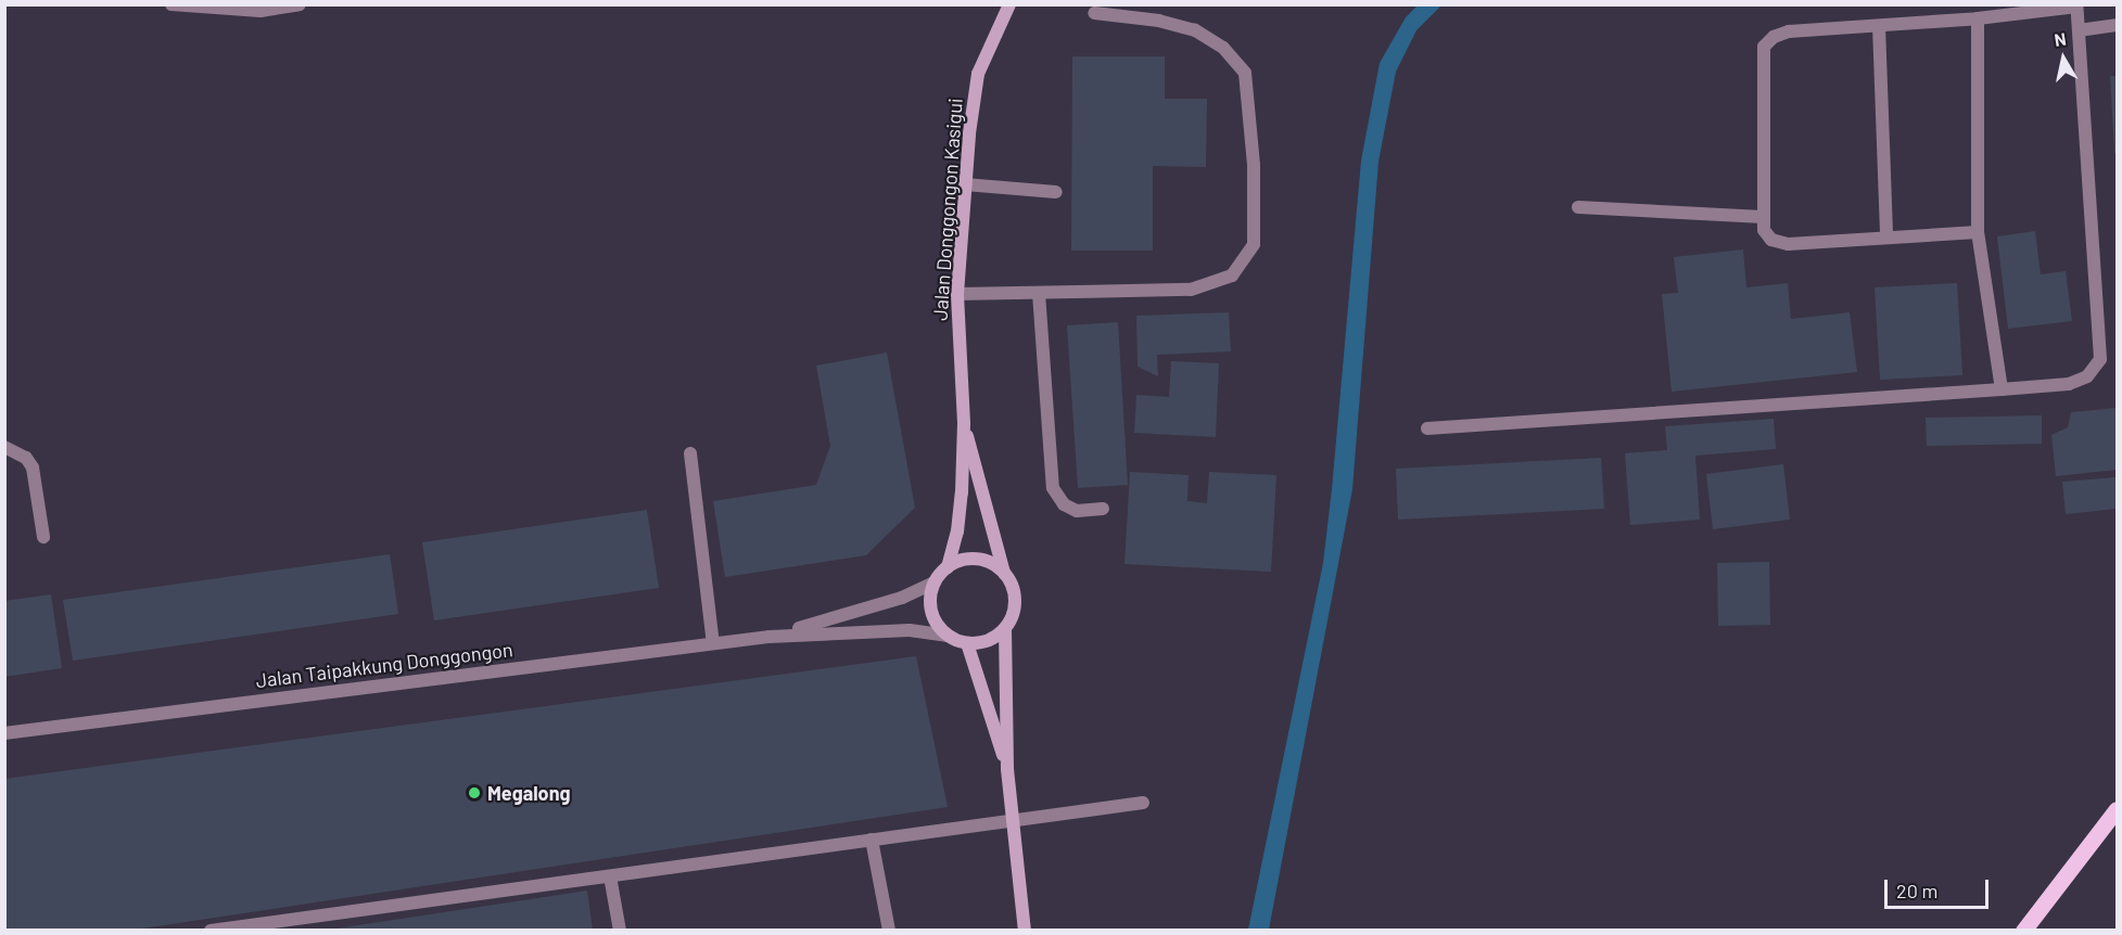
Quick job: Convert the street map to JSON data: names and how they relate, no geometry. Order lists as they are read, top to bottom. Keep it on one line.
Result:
{"streets":{"street":["Jalan Donggongon Kasigui","Jalan Taipakkung Donggongon"]},"places":["Megalong"],"scale_bar":"20 m","north":"top"}
